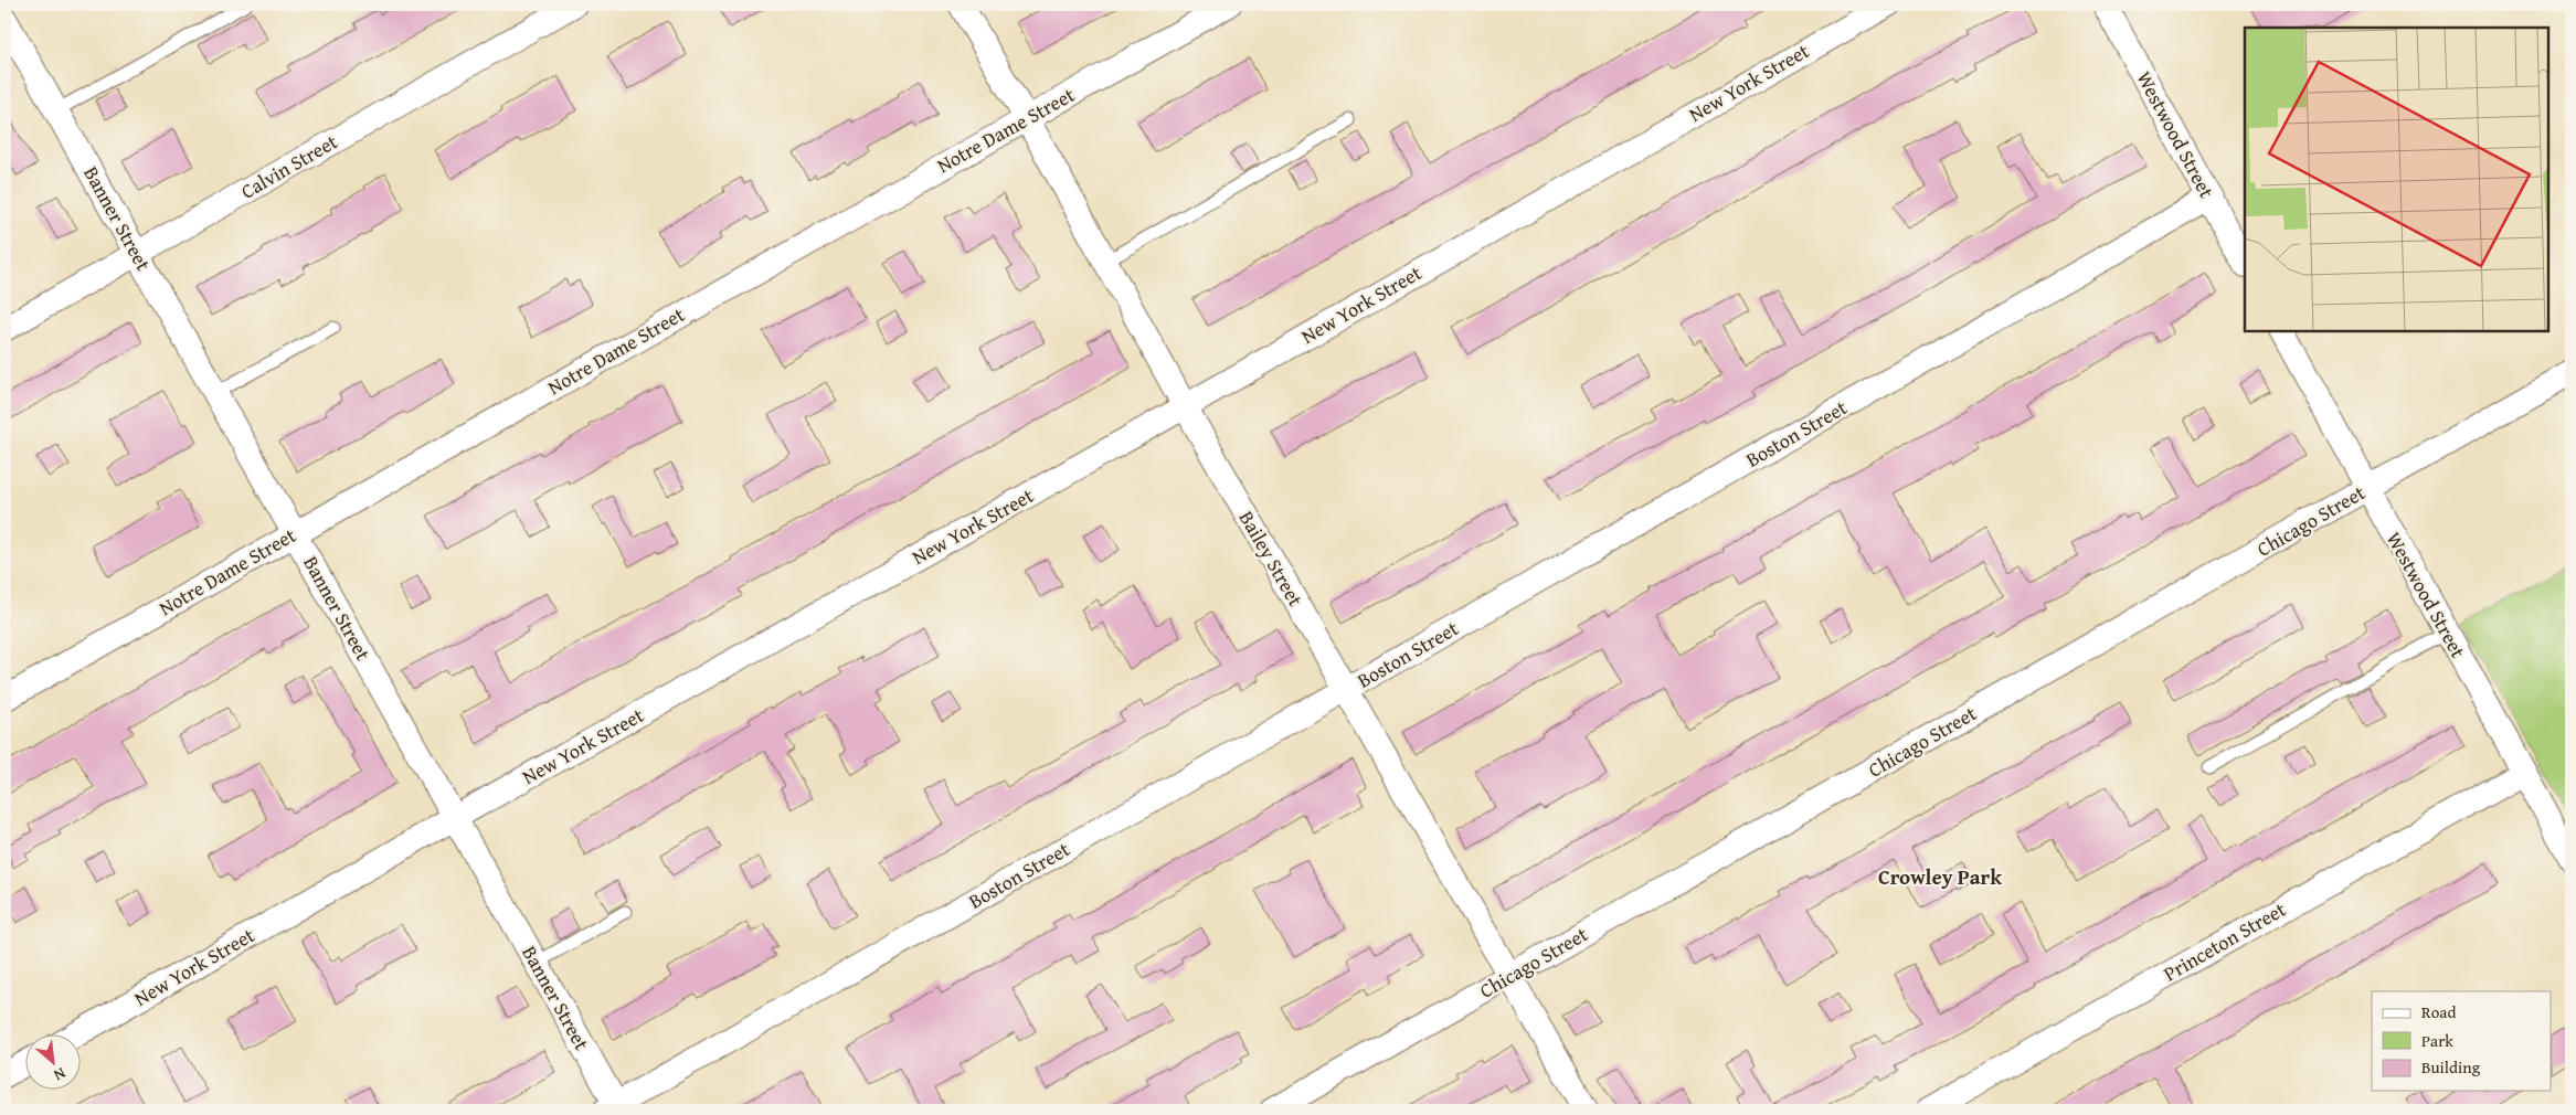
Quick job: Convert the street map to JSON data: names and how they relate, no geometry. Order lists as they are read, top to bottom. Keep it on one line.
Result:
{"streets":{"street":["New York Street","Notre Dame Street","Westwood Street","Calvin Street","Banner Street","Boston Street","Chicago Street","Bailey Street","Princeton Street"]},"crossings":[["New York Street","Banner Street"],["New York Street","Bailey Street"],["Notre Dame Street","Banner Street"],["Notre Dame Street","Bailey Street"],["Westwood Street","Boston Street"],["Westwood Street","Chicago Street"],["Westwood Street","Princeton Street"],["Calvin Street","Banner Street"],["Banner Street","Boston Street"],["Boston Street","Bailey Street"],["Chicago Street","Bailey Street"]],"districts":["Crowley Park"],"legend":["Road","Park","Building"],"north":"bottom right"}
